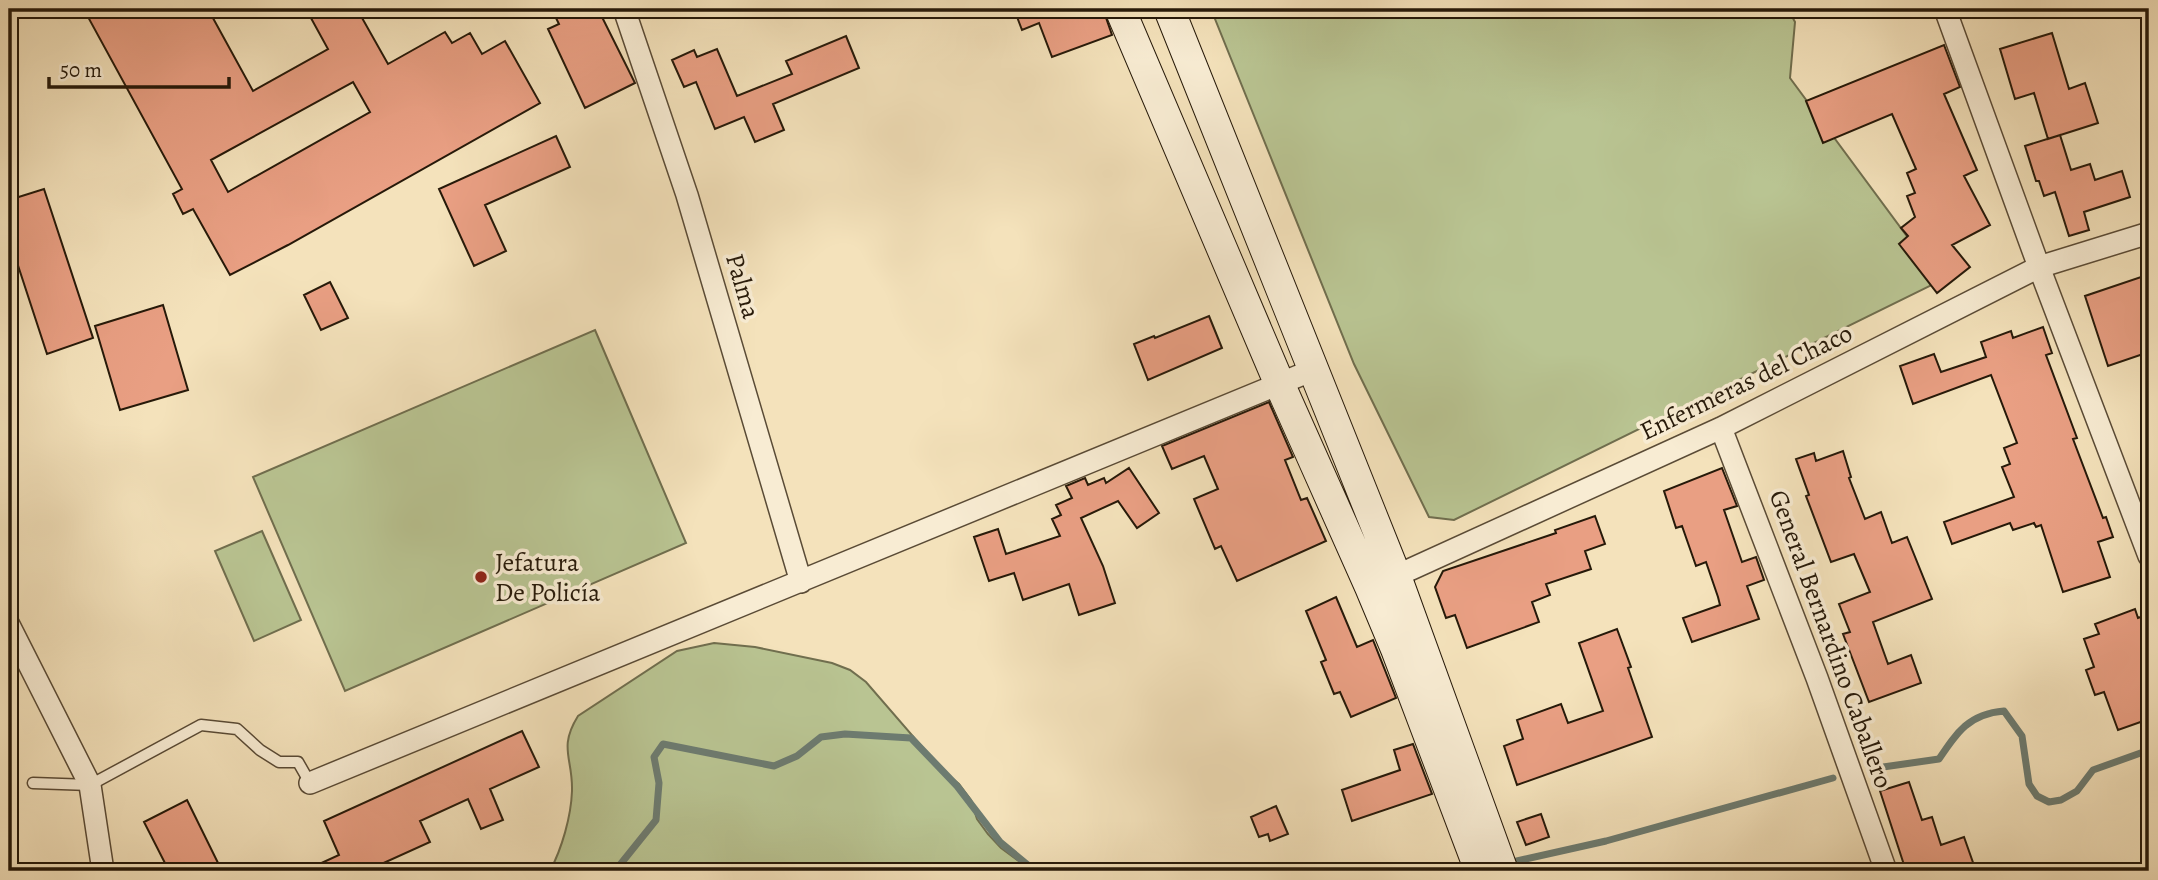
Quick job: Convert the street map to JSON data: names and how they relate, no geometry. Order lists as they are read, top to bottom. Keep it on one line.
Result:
{"streets":{"street":["Palma","Enfermeras del Chaco","General Bernardino Caballero"]},"crossings":[["Enfermeras del Chaco","General Bernardino Caballero"]],"places":["Jefatura De Policía"],"scale_bar":"50 m"}
